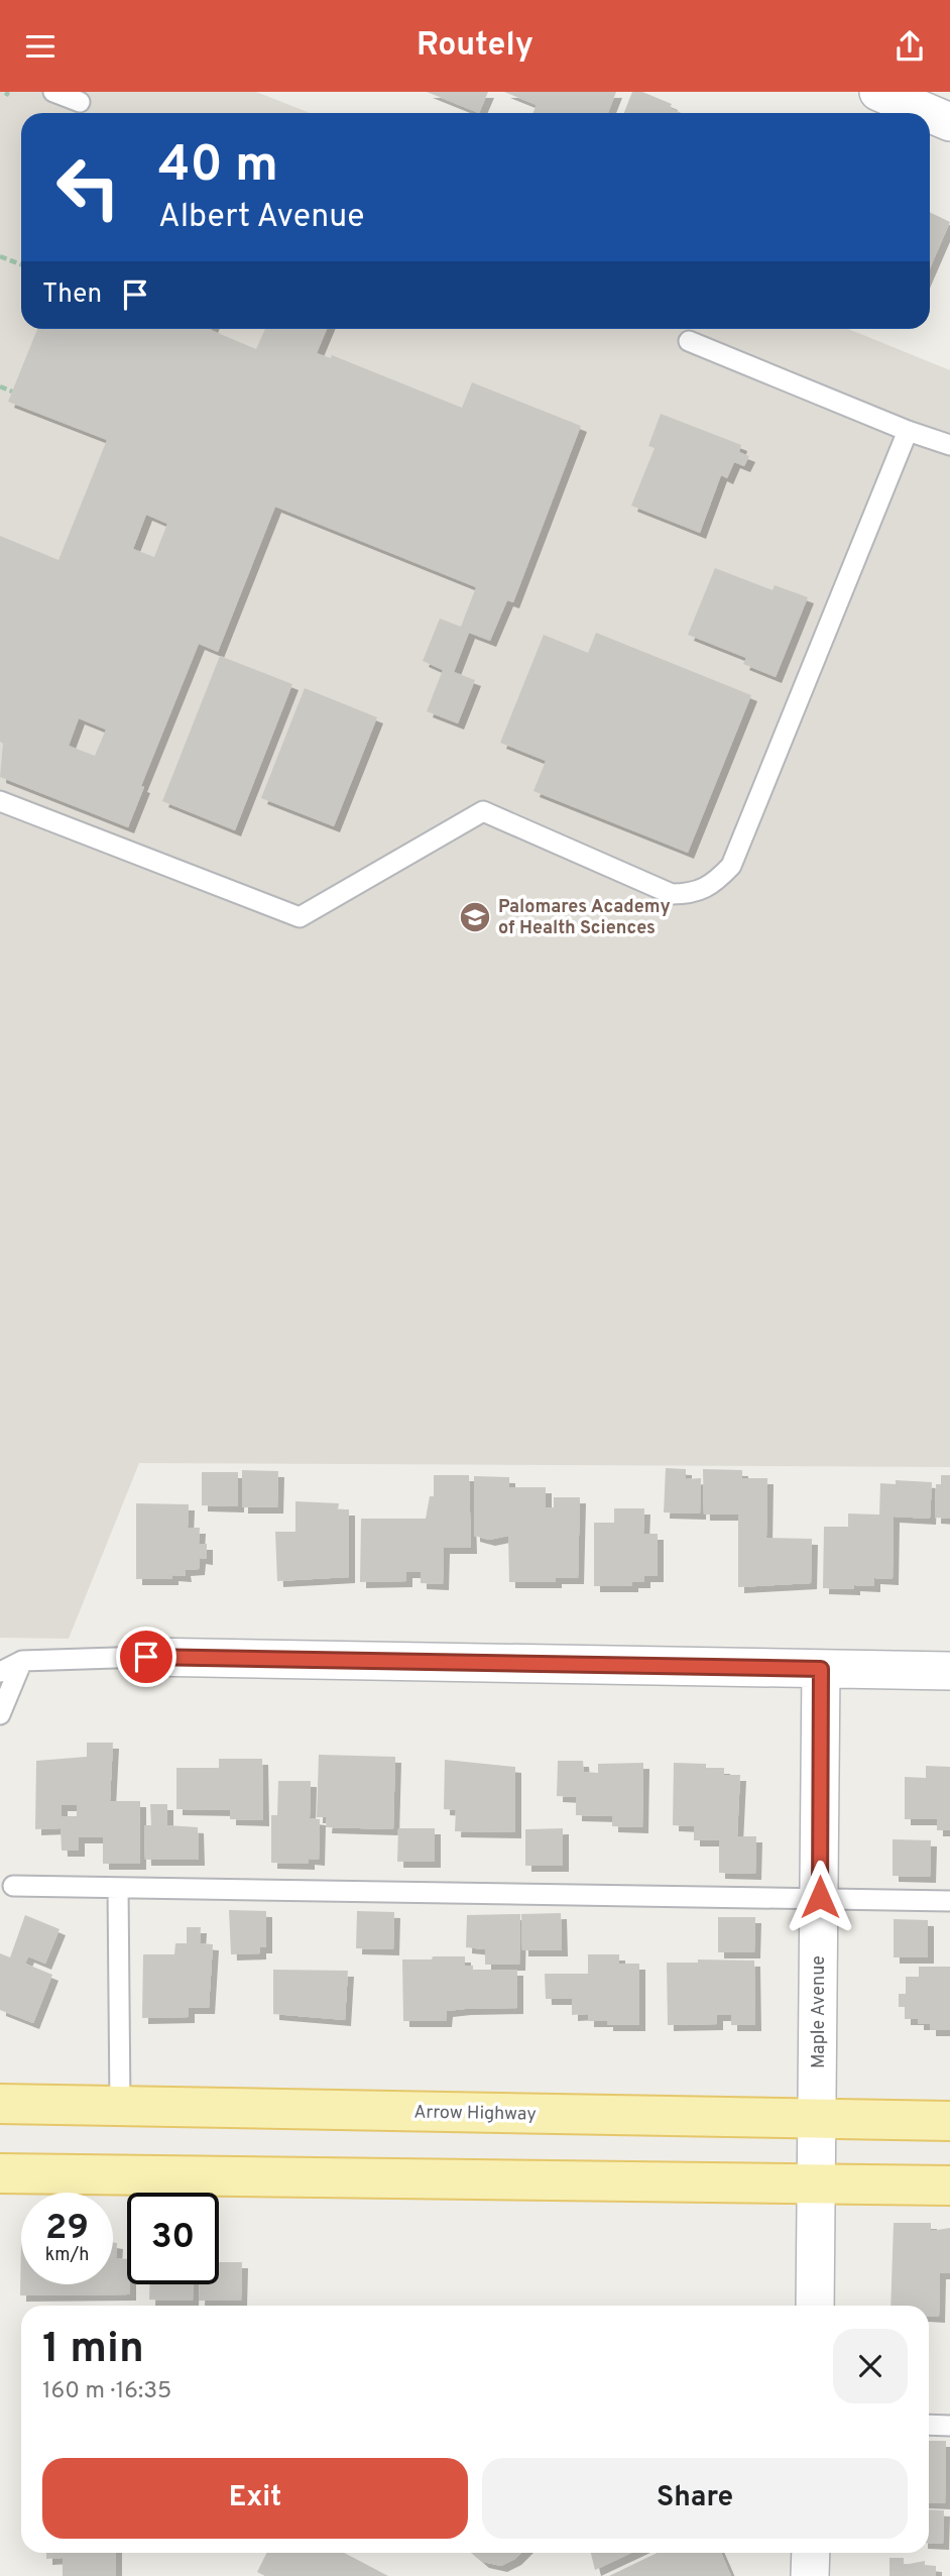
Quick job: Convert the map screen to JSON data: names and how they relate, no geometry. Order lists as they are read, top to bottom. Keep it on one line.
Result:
{"streets":{"main road":["Arrow Highway"],"street":["Maple Avenue"]},"crossings":[["Maple Avenue","Arrow Highway"]],"places":{"school or university":["Palomares Academy of Health Sciences"]},"page":{"header":"Routely","turn":["40 m","Albert Avenue"],"then":"Then","speed":"29 km/h","limit":"30","heading":["1 min","160 m · 16:35"],"buttons":["Exit","Share"]}}
